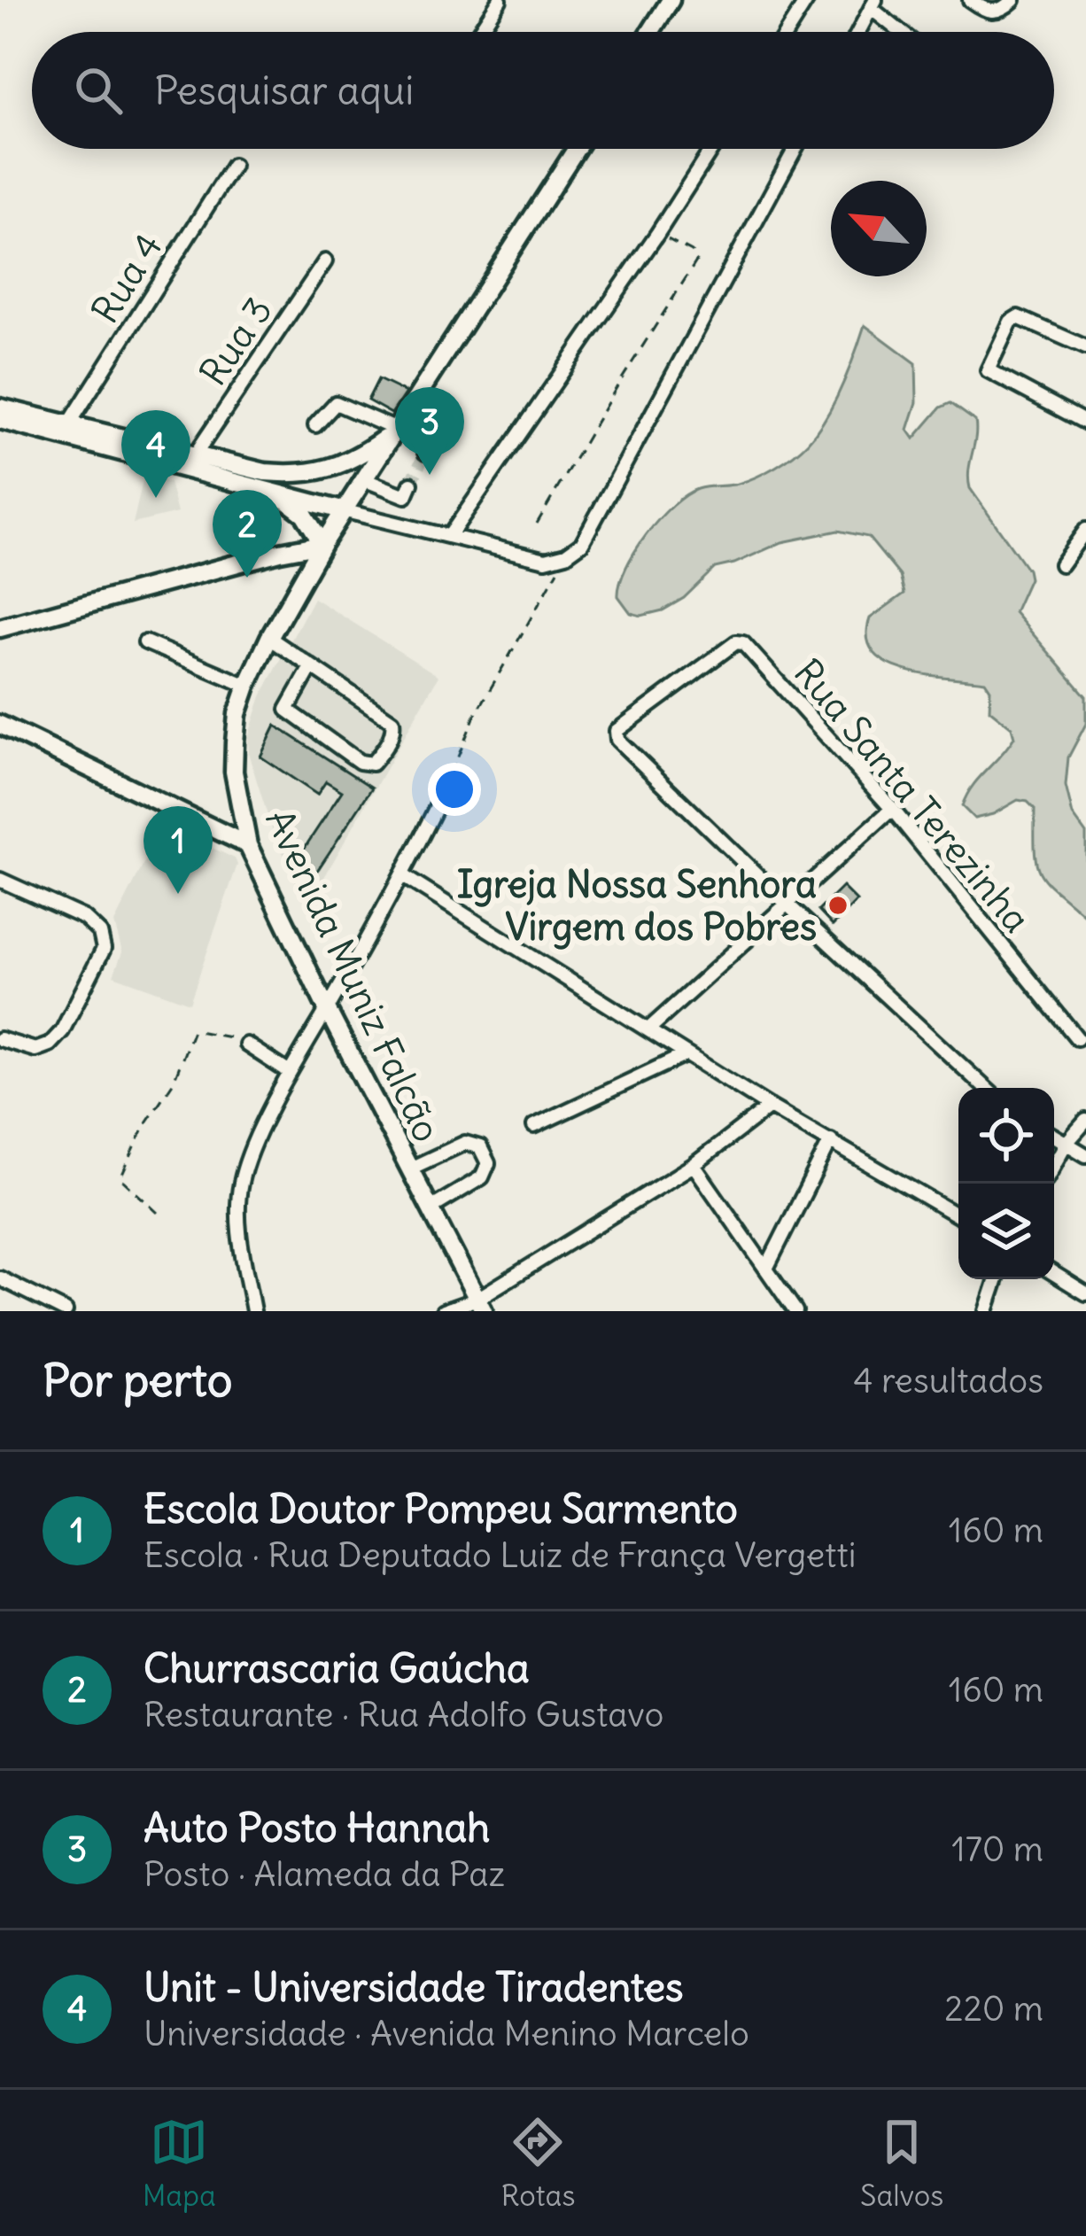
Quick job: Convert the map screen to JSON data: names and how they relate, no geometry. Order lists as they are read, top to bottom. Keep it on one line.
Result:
{"streets":{"main road":["Avenida Muniz Falcão"],"street":["Rua 4","Rua 3","Rua Santa Terezinha"]},"places":["Igreja Nossa Senhora Virgem dos Pobres"],"north":"top left","page":{"search":"Pesquisar aqui","pins":["3","4","2","1"],"heading":["Por perto","4 resultados"],"list":[{"mark":"1","name":"Escola Doutor Pompeu Sarmento","note":"Escola · Rua Deputado Luiz de França Vergetti","value":"160 m"},{"mark":"2","name":"Churrascaria Gaúcha","note":"Restaurante · Rua Adolfo Gustavo","value":"160 m"},{"mark":"3","name":"Auto Posto Hannah","note":"Posto · Alameda da Paz","value":"170 m"},{"mark":"4","name":"Unit - Universidade Tiradentes","note":"Universidade · Avenida Menino Marcelo","value":"220 m"}],"nav":["Mapa","Rotas","Salvos"]}}
